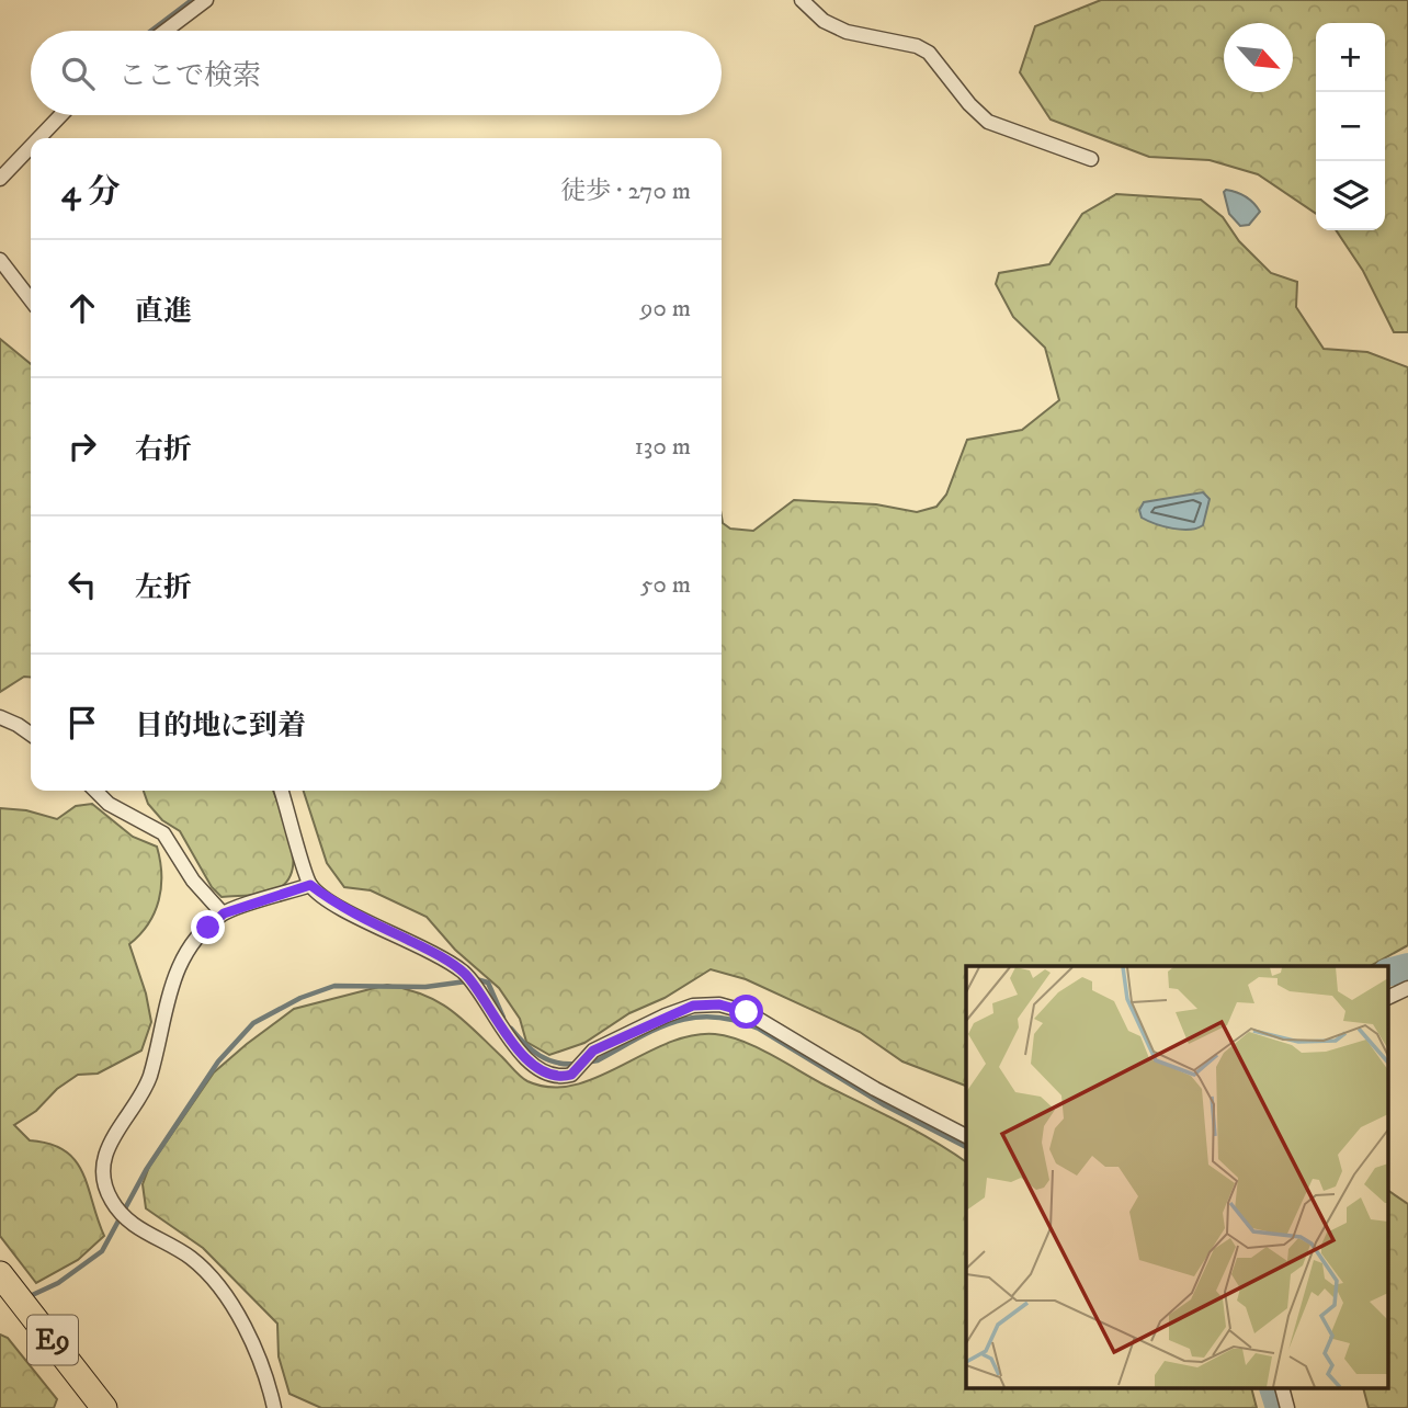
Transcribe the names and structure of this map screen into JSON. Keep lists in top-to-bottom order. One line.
{"streets":{"highway":["E9"]},"north":"bottom right","page":{"map_buttons":["+","−"],"search":"ここで検索","heading":["4 分","徒歩 · 270 m"],"list":[["直進","90 m"],["右折","130 m"],["左折","50 m"],"目的地に到着"]}}
